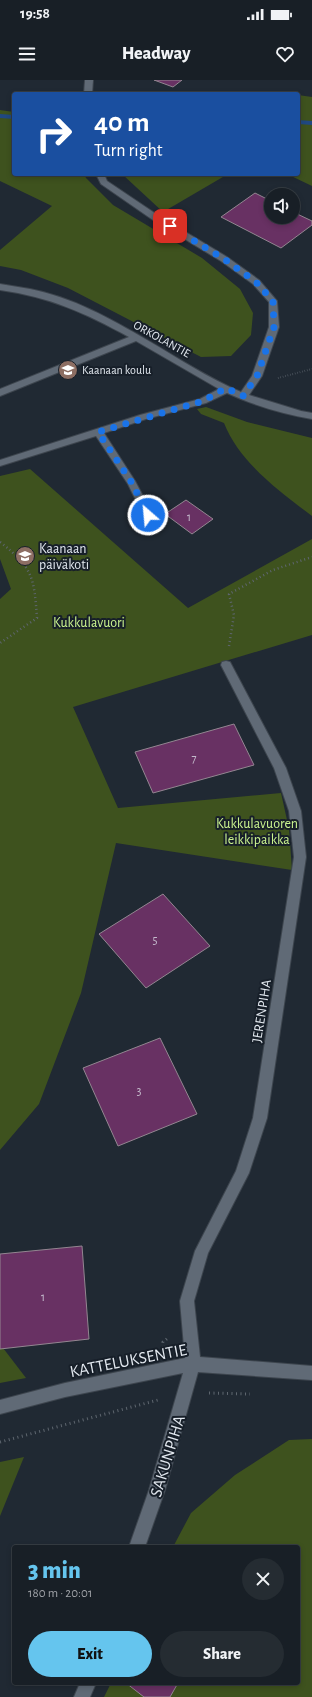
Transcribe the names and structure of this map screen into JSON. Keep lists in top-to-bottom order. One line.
{"streets":{"street":["ORKOLANTIE","JERENPIHA","KATTELUKSENTIE","SAKUNPIHA"]},"crossings":[["JERENPIHA","KATTELUKSENTIE"],["JERENPIHA","SAKUNPIHA"],["KATTELUKSENTIE","SAKUNPIHA"]],"parks":["Kukkulavuori","Kukkulavuoren leikkipaikka"],"places":{"school or university":["Kaanaan koulu","Kaanaan päiväkoti"]},"house_numbers":["1","7","5","3","1"],"page":{"status":"19:58","header":"Headway","turn":["40 m","Turn right"],"heading":["3 min","180 m · 20:01"],"buttons":["Exit","Share"]}}
